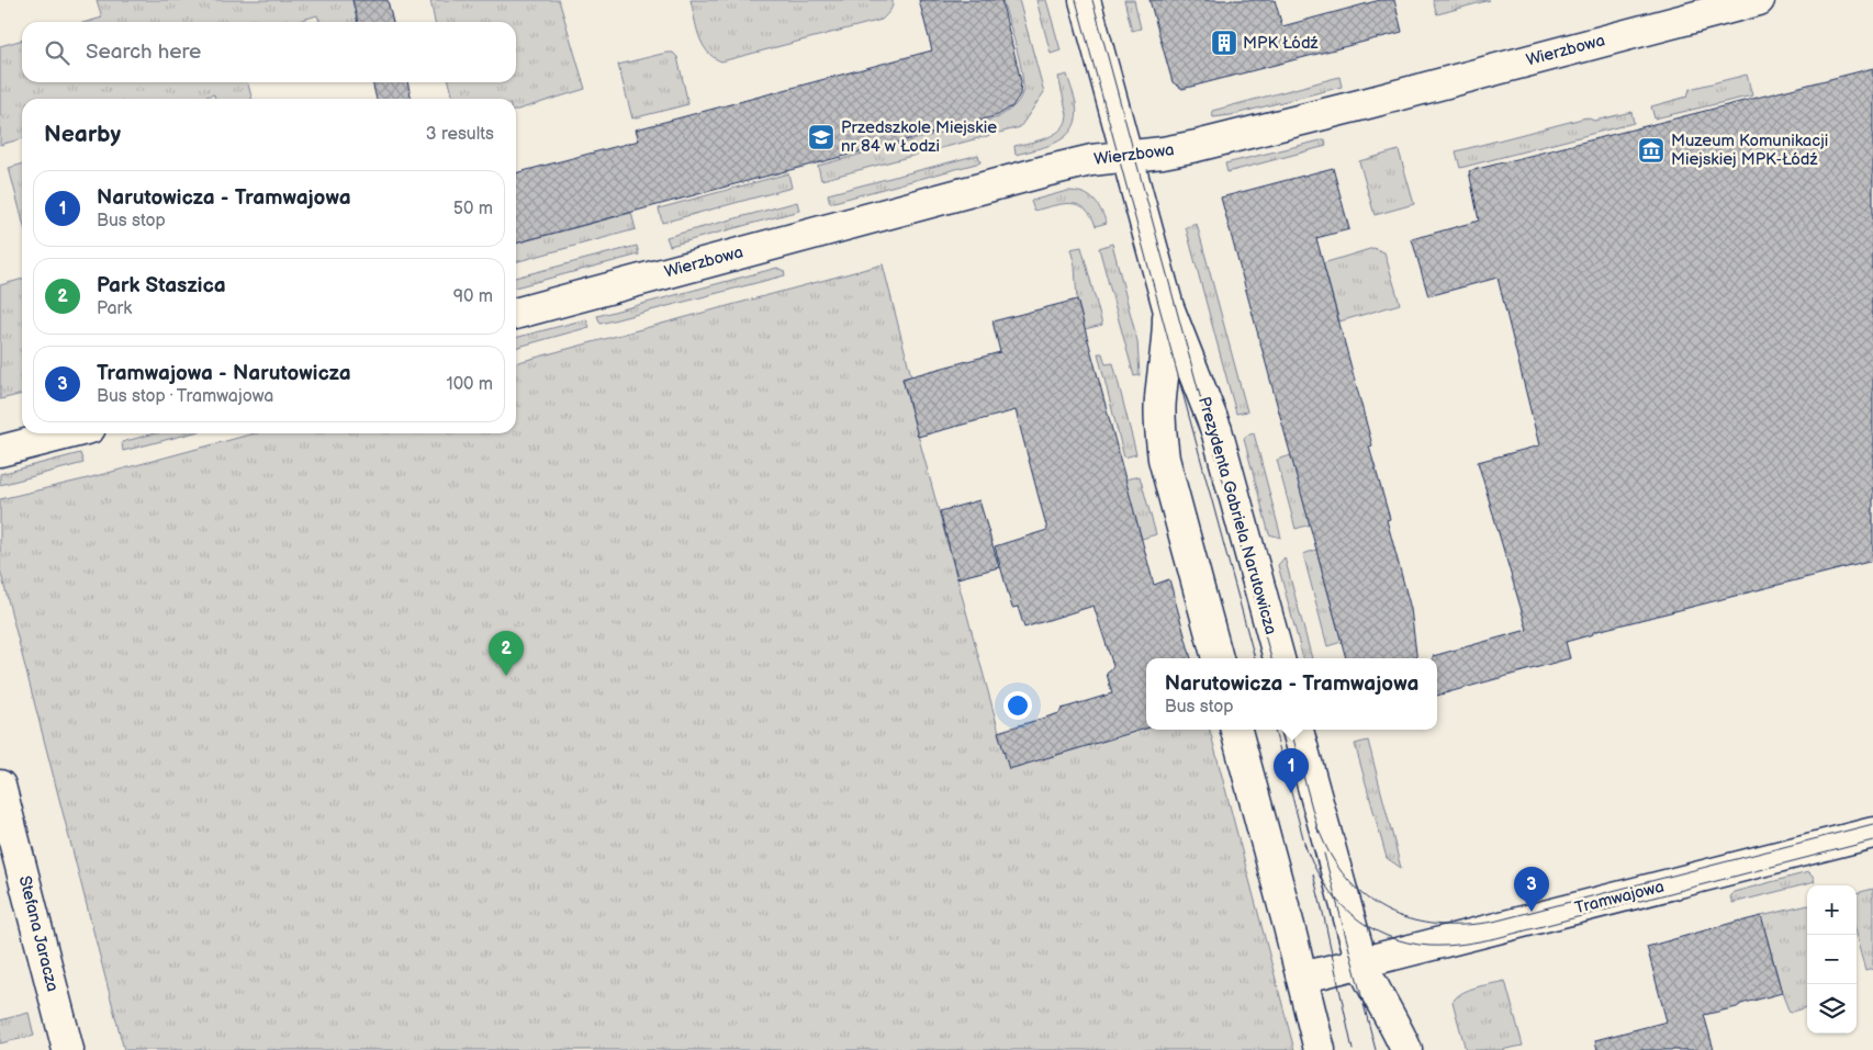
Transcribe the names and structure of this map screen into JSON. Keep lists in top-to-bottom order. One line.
{"streets":{"street":["Wierzbowa","Prezydenta Gabriela Narutowicza","Tramwajowa","Stefana Jaracza"]},"crossings":[["Wierzbowa","Prezydenta Gabriela Narutowicza"]],"places":{"building":["MPK Łódź"],"school or university":["Przedszkole Miejskie nr 84 w Łodzi"],"museum":["Muzeum Komunikacji Miejskiej MPK-Łódź"]},"page":{"search":"Search here","heading":["Nearby","3 results"],"list":[{"mark":"1","name":"Narutowicza - Tramwajowa","note":"Bus stop","value":"50 m"},{"mark":"2","name":"Park Staszica","note":"Park","value":"90 m"},{"mark":"3","name":"Tramwajowa - Narutowicza","note":"Bus stop · Tramwajowa","value":"100 m"}],"pins":["2","1","3"],"popup":["Narutowicza - Tramwajowa","Bus stop"],"map_buttons":["+","−"]}}
